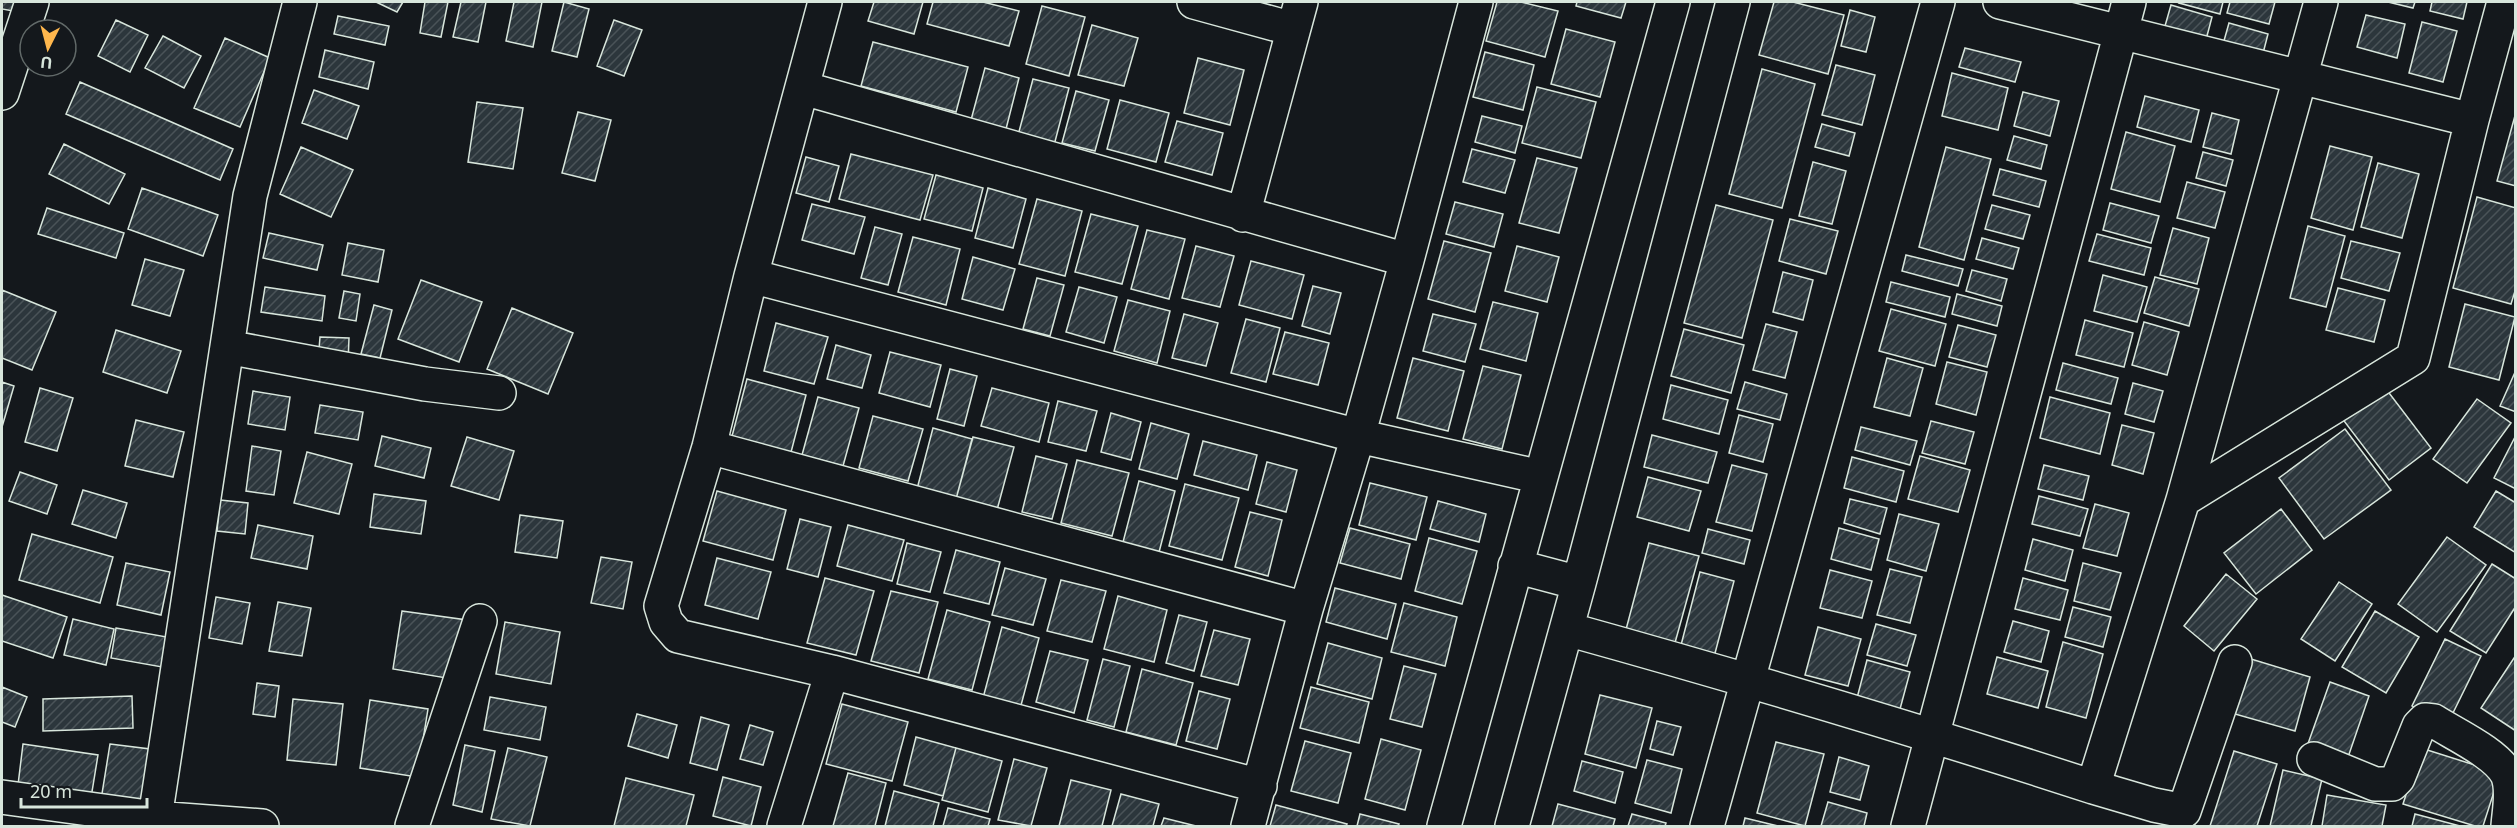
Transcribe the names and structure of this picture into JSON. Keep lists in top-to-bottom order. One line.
{"scale_bar":"20 m","north":"bottom"}
